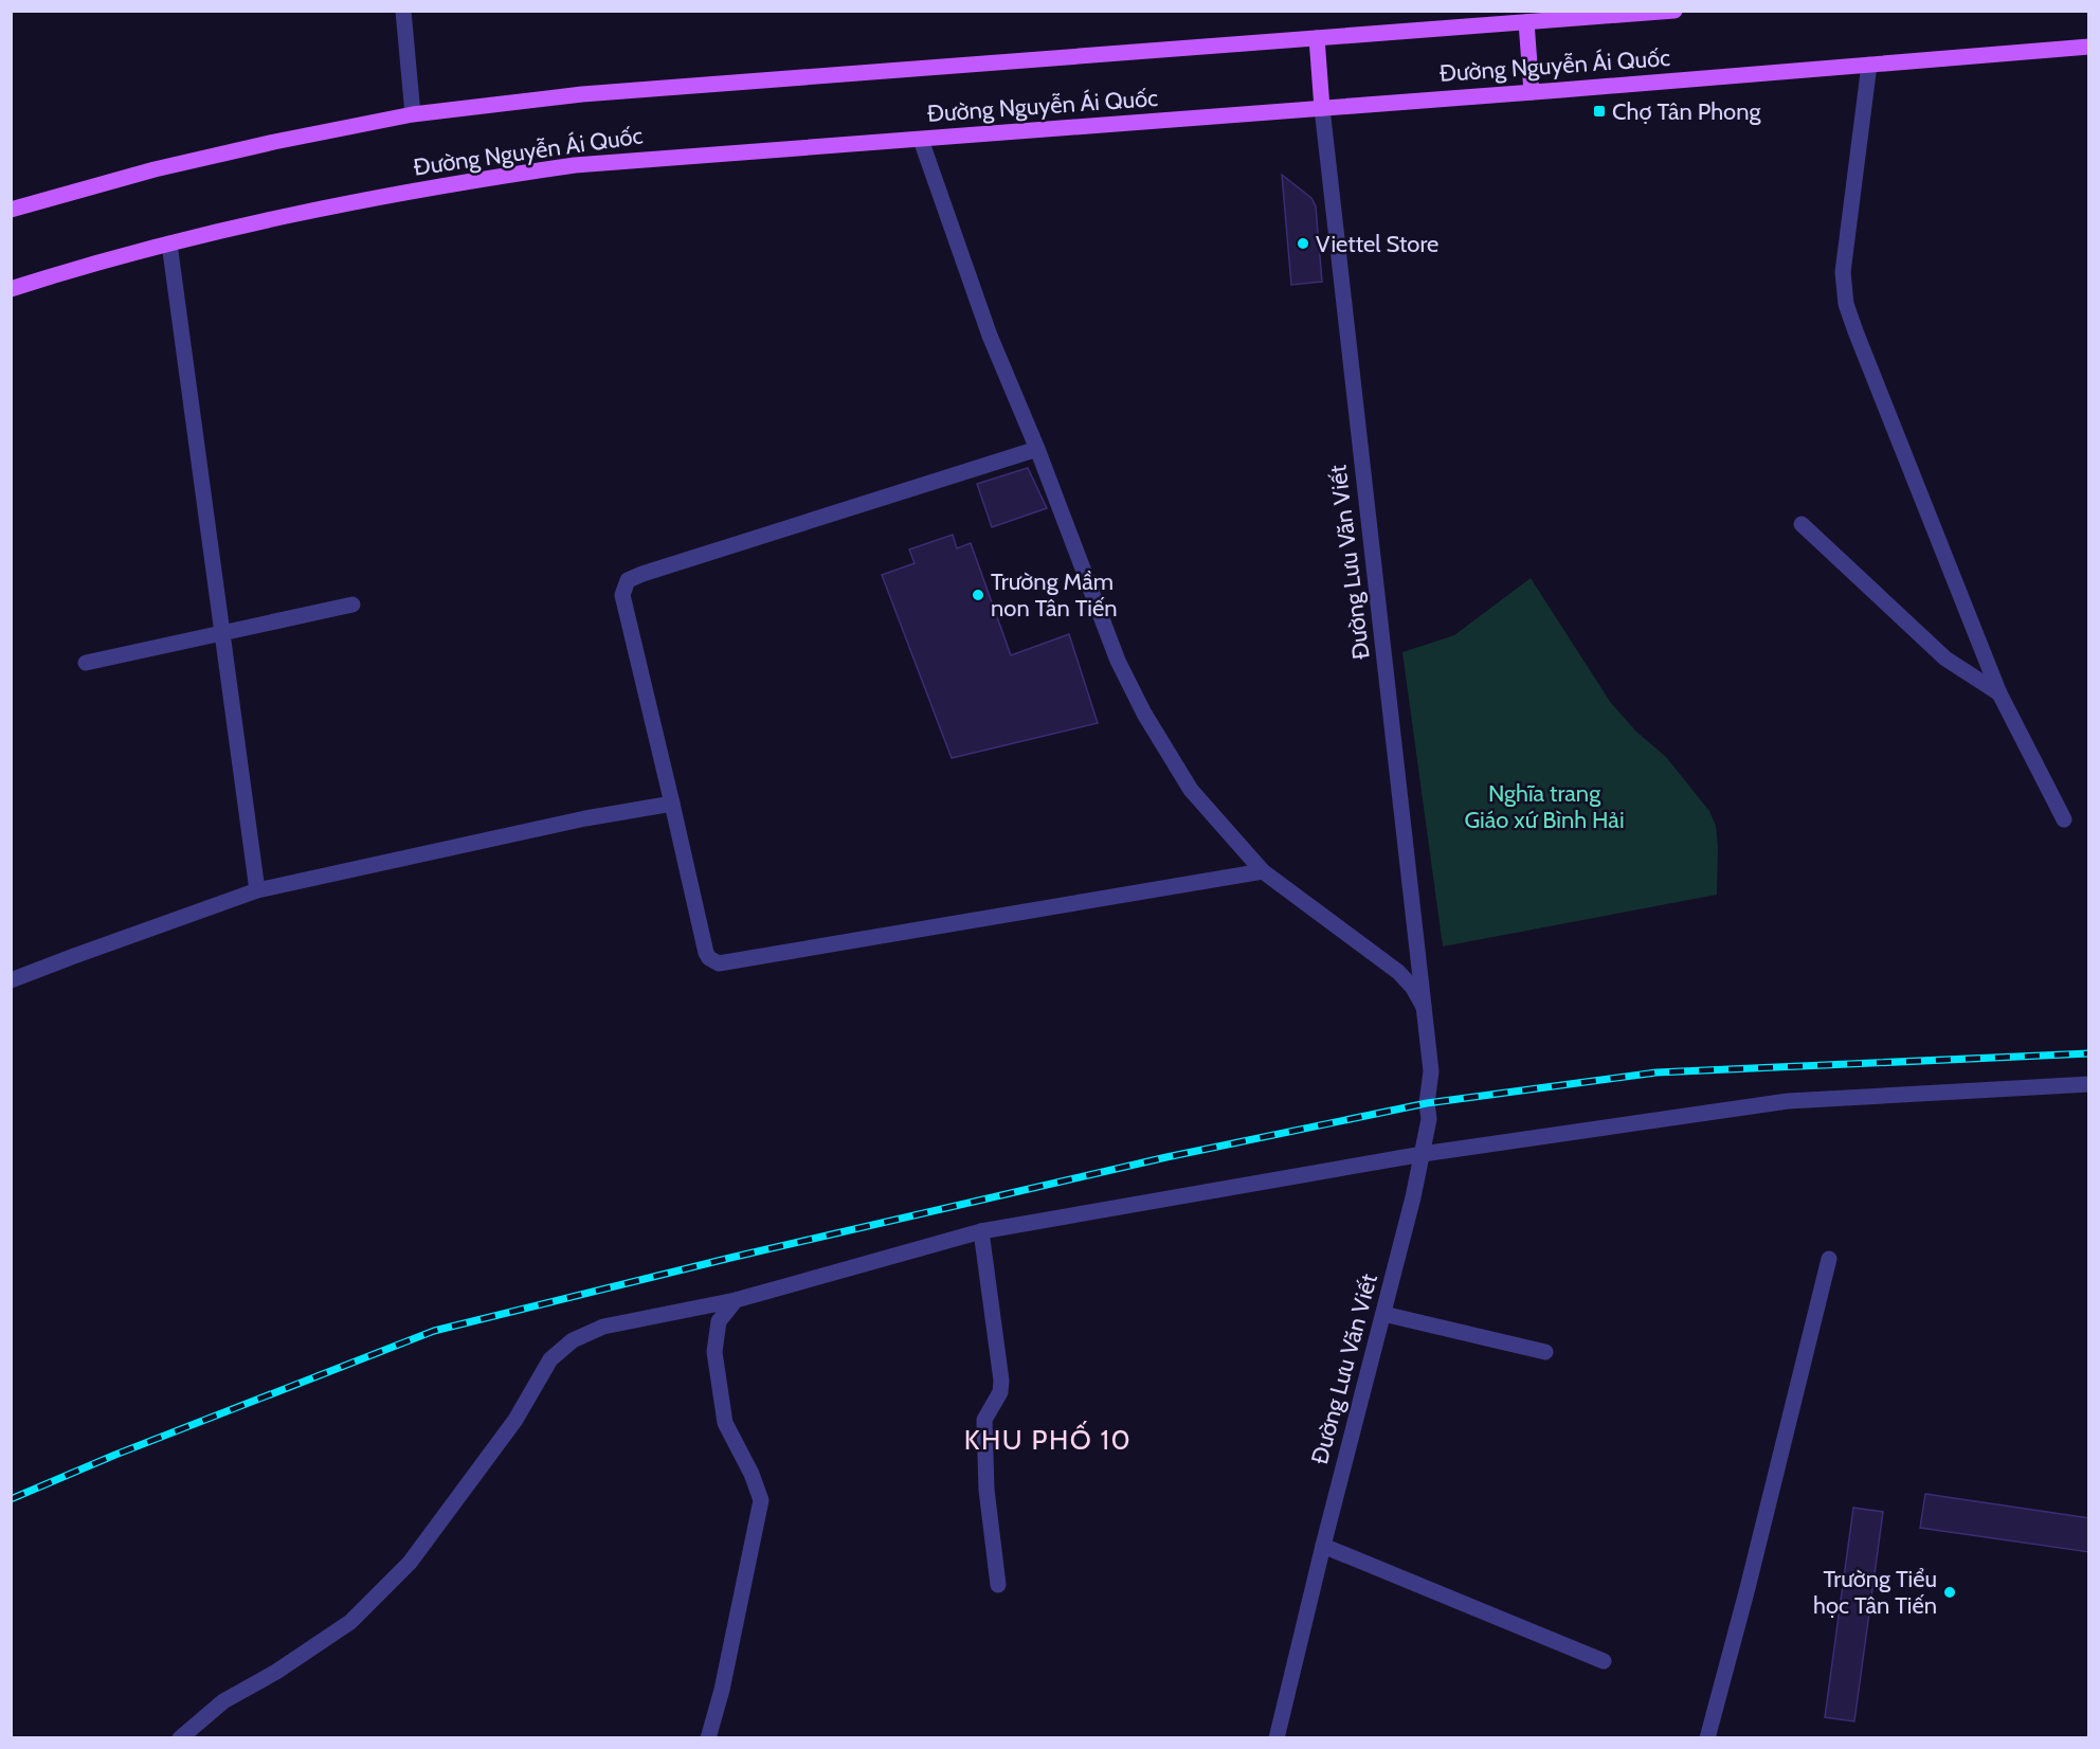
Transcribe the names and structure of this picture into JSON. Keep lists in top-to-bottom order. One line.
{"streets":{"main road":["Đường Nguyễn Ái Quốc"],"street":["Đường Lưu Văn Viết"]},"crossings":[["Đường Nguyễn Ái Quốc","Đường Lưu Văn Viết"]],"districts":["KHU PHỐ 10"],"parks":["Nghĩa trang Giáo xứ Bình Hải"],"places":{"transit":["Chợ Tân Phong"],"other":["Viettel Store","Trường Mầm non Tân Tiến","Trường Tiểu học Tân Tiến"]}}
